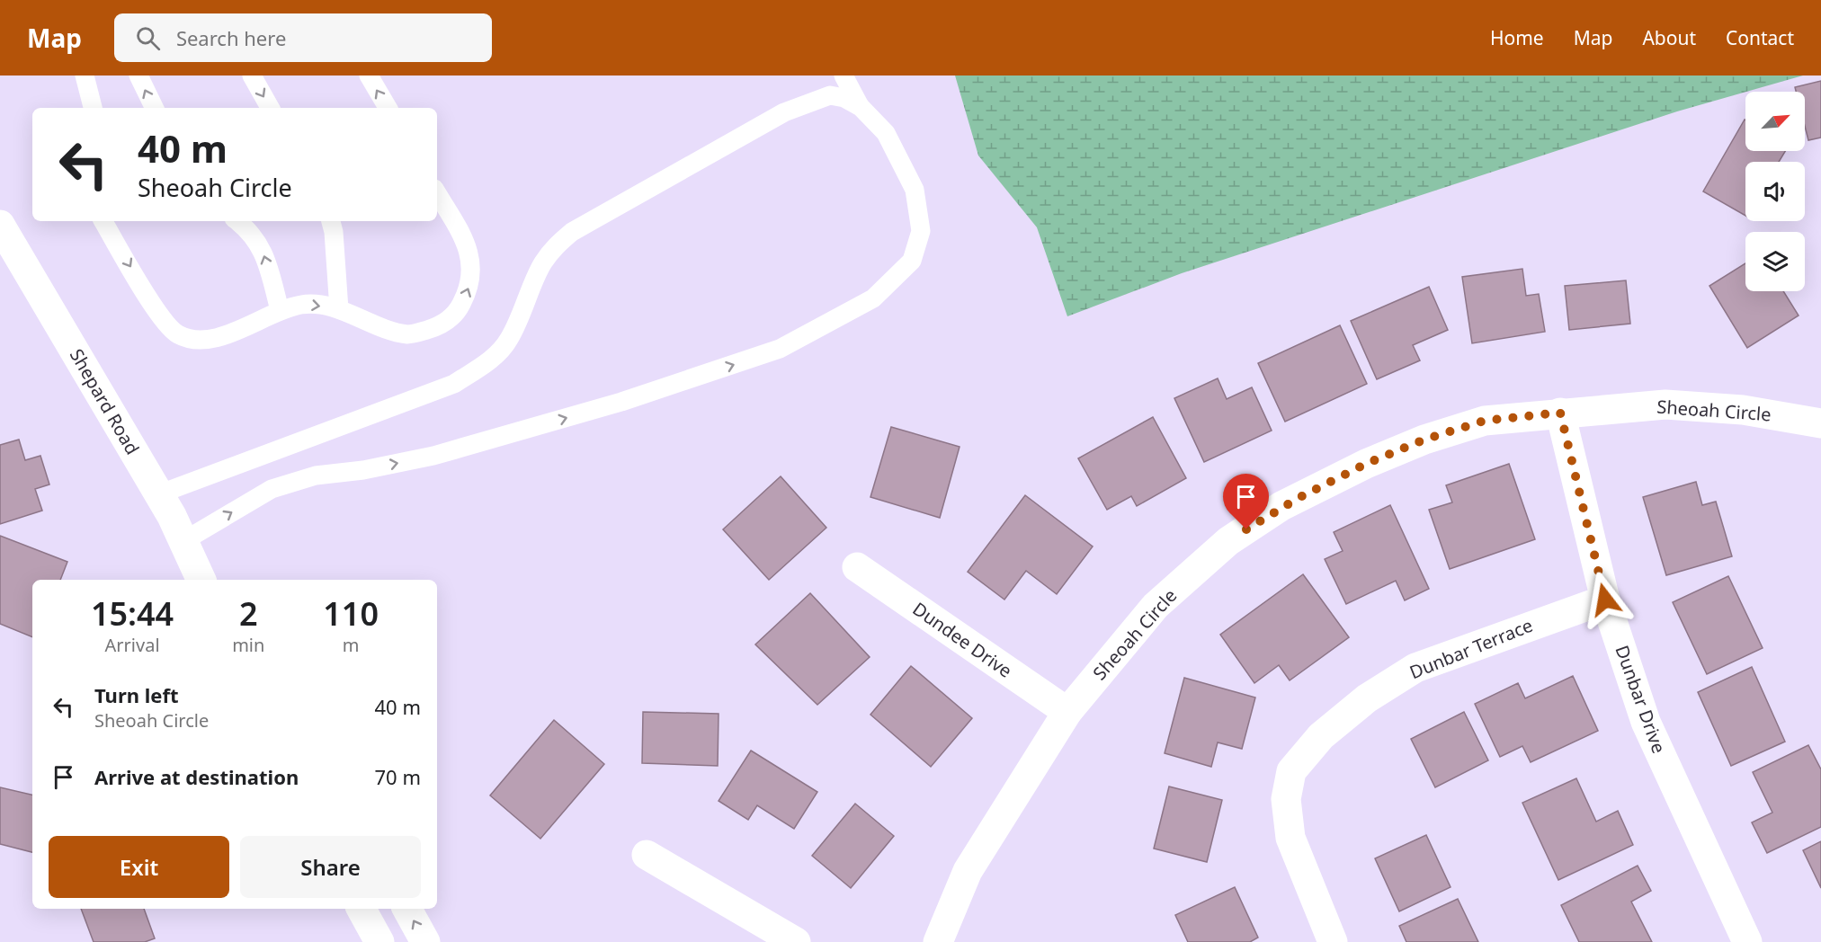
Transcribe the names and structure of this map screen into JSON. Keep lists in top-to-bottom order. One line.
{"streets":{"street":["Shepard Road","Sheoah Circle","Dundee Drive","Dunbar Terrace","Dunbar Drive"]},"crossings":[["Sheoah Circle","Dundee Drive"],["Sheoah Circle","Dunbar Drive"],["Dunbar Terrace","Dunbar Drive"]],"north":"top right","page":{"header":"Map","search":"Search here","nav":["Home","Map","About","Contact"],"turn":["40 m","Sheoah Circle"],"eta":["15:44","Arrival","2","min","110","m"],"list":[{"name":"Turn left","note":"Sheoah Circle","value":"40 m"},{"name":"Arrive at destination","value":"70 m"}],"buttons":["Exit","Share"]}}
